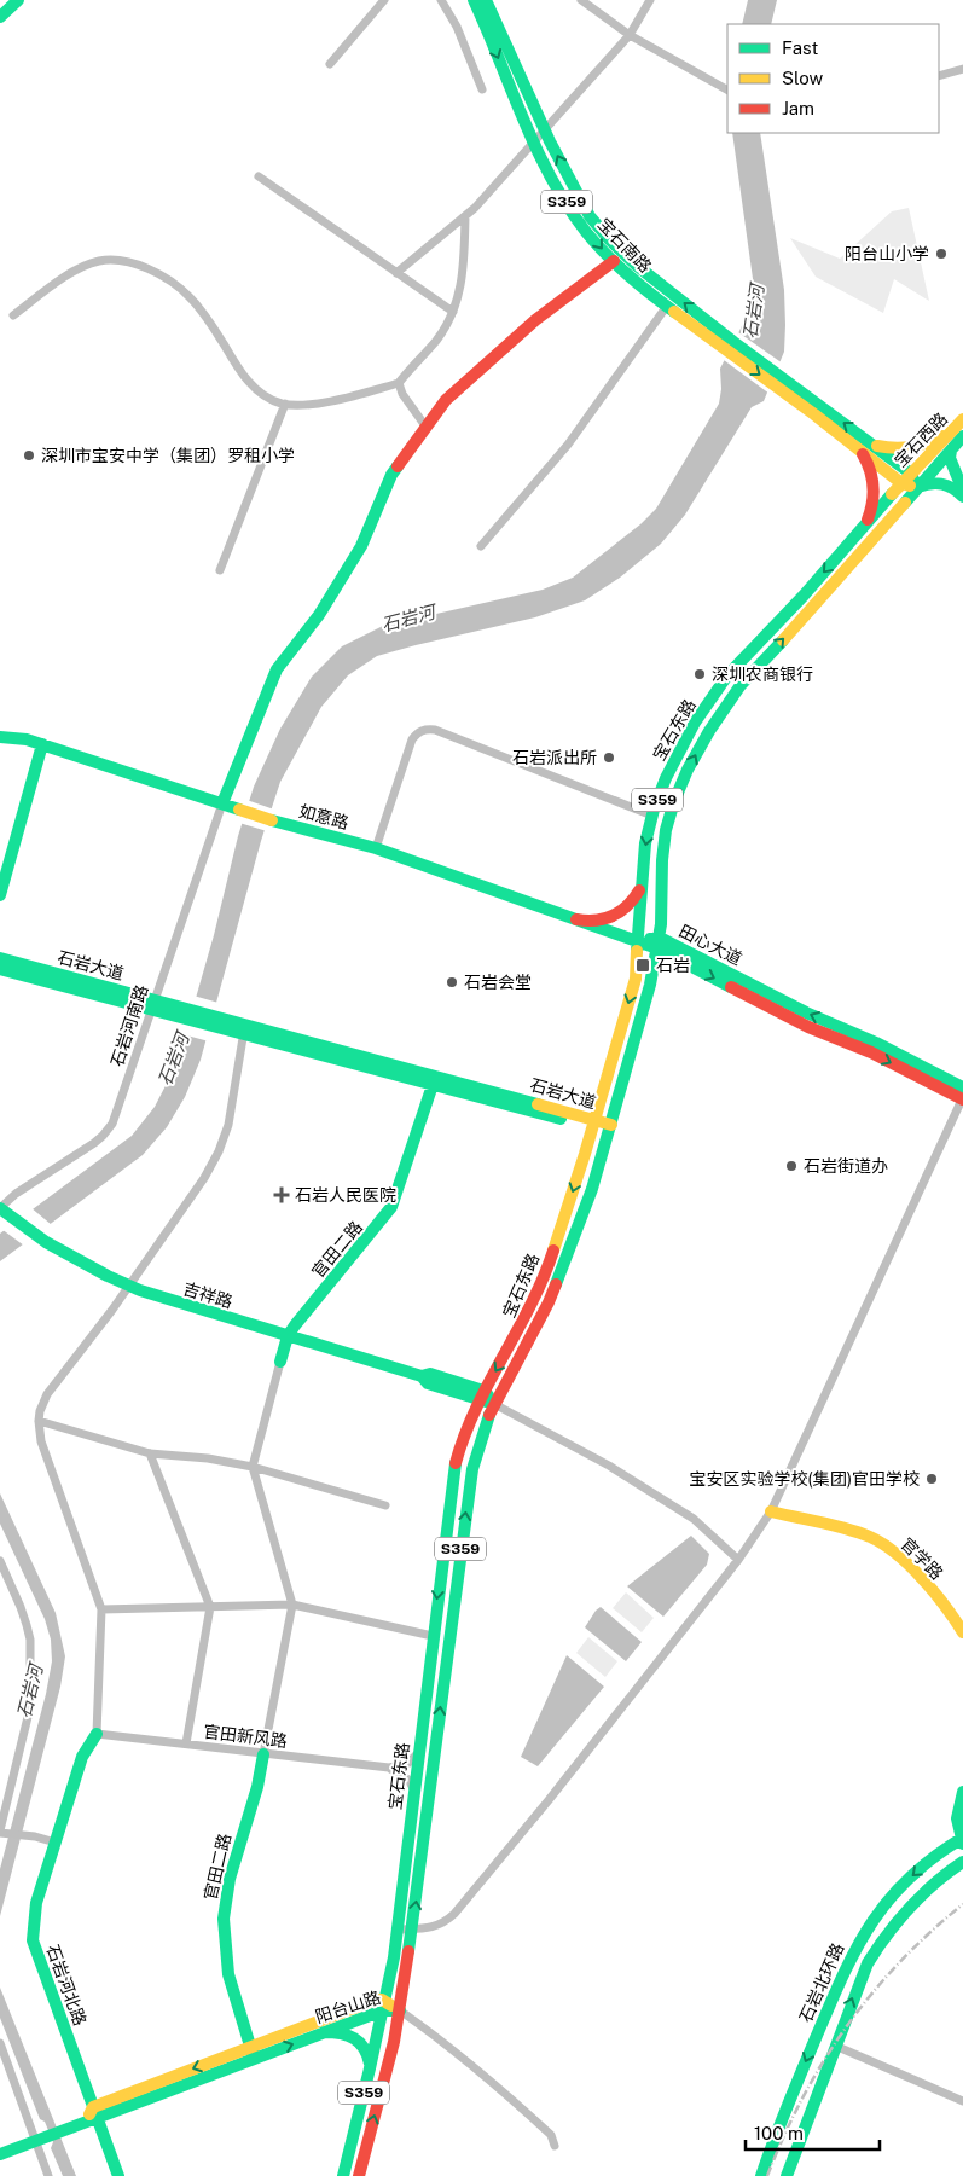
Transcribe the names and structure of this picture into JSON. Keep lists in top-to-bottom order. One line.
{"streets":{"main road":["S359","宝石南路","宝石西路","宝石东路","如意路","田心大道","石岩大道","官田二路","吉祥路","官学路","石岩北环路","石岩河北路","阳台山路"],"street":["石岩河南路","官田新风路"]},"crossings":[["S359","宝石南路"],["S359","宝石西路"],["S359","宝石东路"],["宝石西路","宝石东路"],["宝石东路","如意路"],["宝石东路","田心大道"],["宝石东路","石岩大道"],["宝石东路","吉祥路"],["宝石东路","阳台山路"],["如意路","田心大道"],["如意路","石岩河南路"],["石岩大道","石岩河南路"],["石岩大道","官田二路"],["石岩河南路","吉祥路"],["官田二路","吉祥路"],["官田二路","官田新风路"],["官田二路","阳台山路"],["官田新风路","石岩河北路"],["石岩河北路","阳台山路"]],"water":["石岩河"],"places":{"other":["阳台山小学","深圳市宝安中学（集团）罗租小学","深圳农商银行","石岩派出所","石岩会堂","石岩街道办","宝安区实验学校(集团)官田学校"],"transit":["石岩"],"health":["石岩人民医院"]},"legend":["Fast","Slow","Jam"],"scale_bar":"100 m"}
